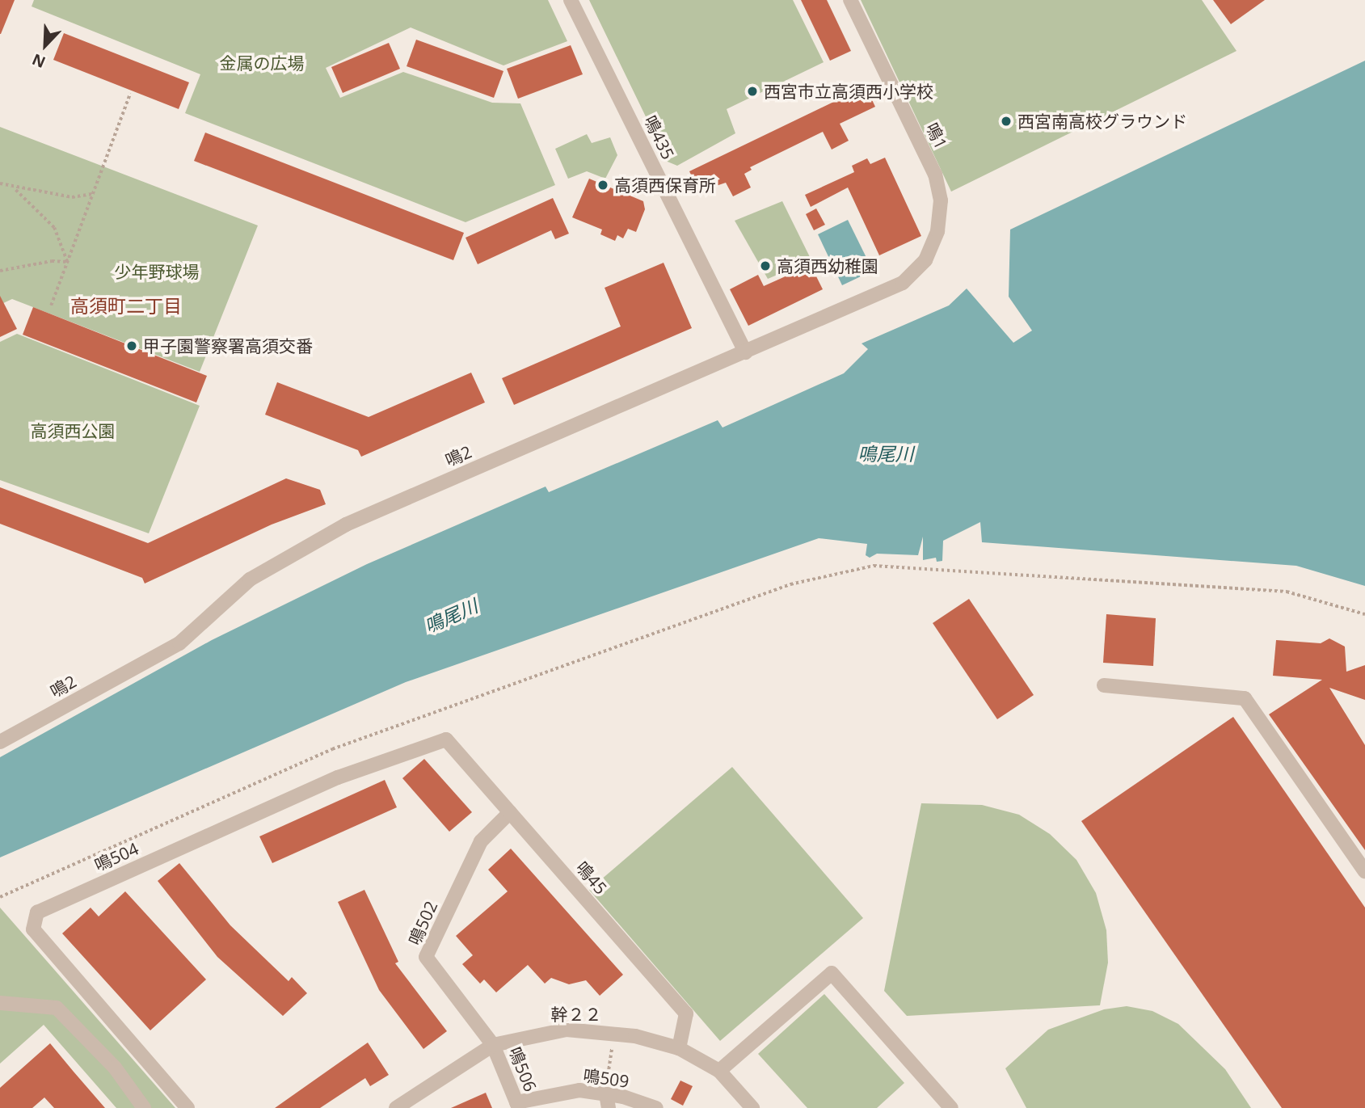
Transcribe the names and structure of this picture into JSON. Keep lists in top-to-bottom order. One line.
{"streets":{"street":["鳴1","鳴435","鳴2","鳴504","鳴45","鳴502","幹２２","鳴506","鳴509"]},"crossings":[["鳴1","鳴2"],["鳴435","鳴2"],["鳴504","鳴45"],["鳴45","鳴502"],["鳴45","幹２２"],["鳴502","幹２２"],["鳴502","鳴506"],["幹２２","鳴506"],["鳴506","鳴509"]],"districts":["高須町二丁目"],"water":["鳴尾川"],"parks":["金属の広場","少年野球場","高須西公園"],"places":["西宮市立高須西小学校","西宮南高校グラウンド","高須西保育所","高須西幼稚園","甲子園警察署高須交番"],"north":"bottom left"}
